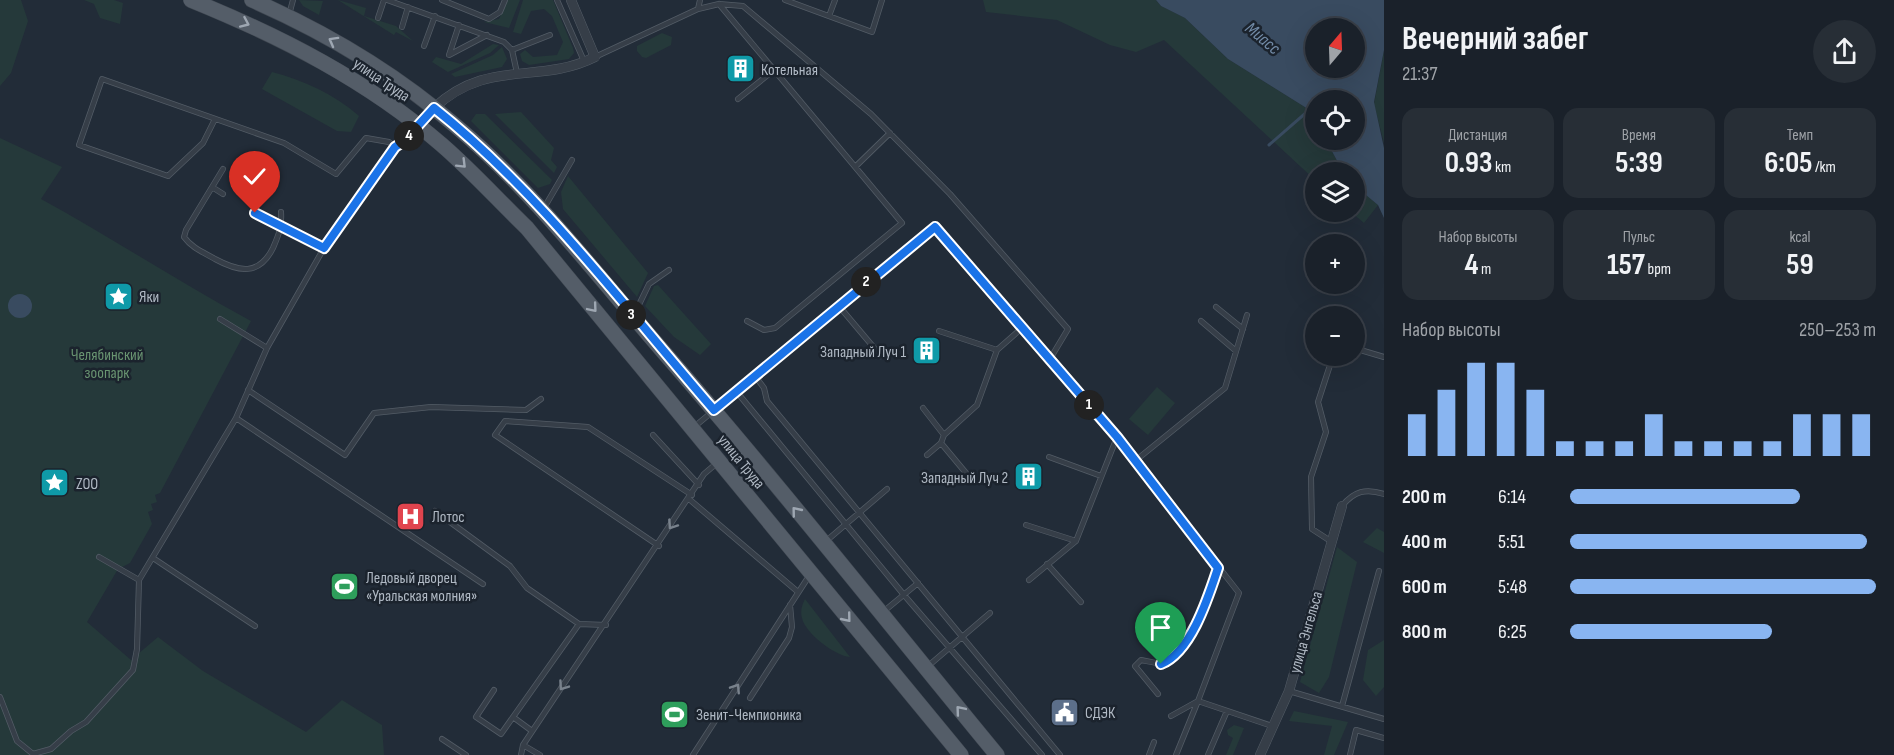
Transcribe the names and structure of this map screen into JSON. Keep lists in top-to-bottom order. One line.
{"streets":{"main road":["улица Труда"],"street":["улица Энгельса"]},"water":["Миасс"],"parks":["Челябинский зоопарк"],"places":{"building":["Котельная","Западный Луч 1","Западный Луч 2"],"place":["Яки","ZOO"],"hospital":["Лотос"],"sports":["Ледовый дворец «Уральская молния»","Зенит-Чемпионика"],"public building":["СДЭК"]},"north":"top","page":{"heading":["Вечерний забег","21:37"],"map_buttons":["+","−"],"stats":[["Дистанция","0.93 km"],["Время","5:39"],["Темп","6:05 /km"],["Набор высоты","4 m"],["Пульс","157 bpm"],["kcal","59"]],"pins":["4","2","3","1"],"chart":["Набор высоты","250–253 m"],"list":[{"name":"200 m","note":"6:14"},{"name":"400 m","note":"5:51"},{"name":"600 m","note":"5:48"},{"name":"800 m","note":"6:25"}]}}
